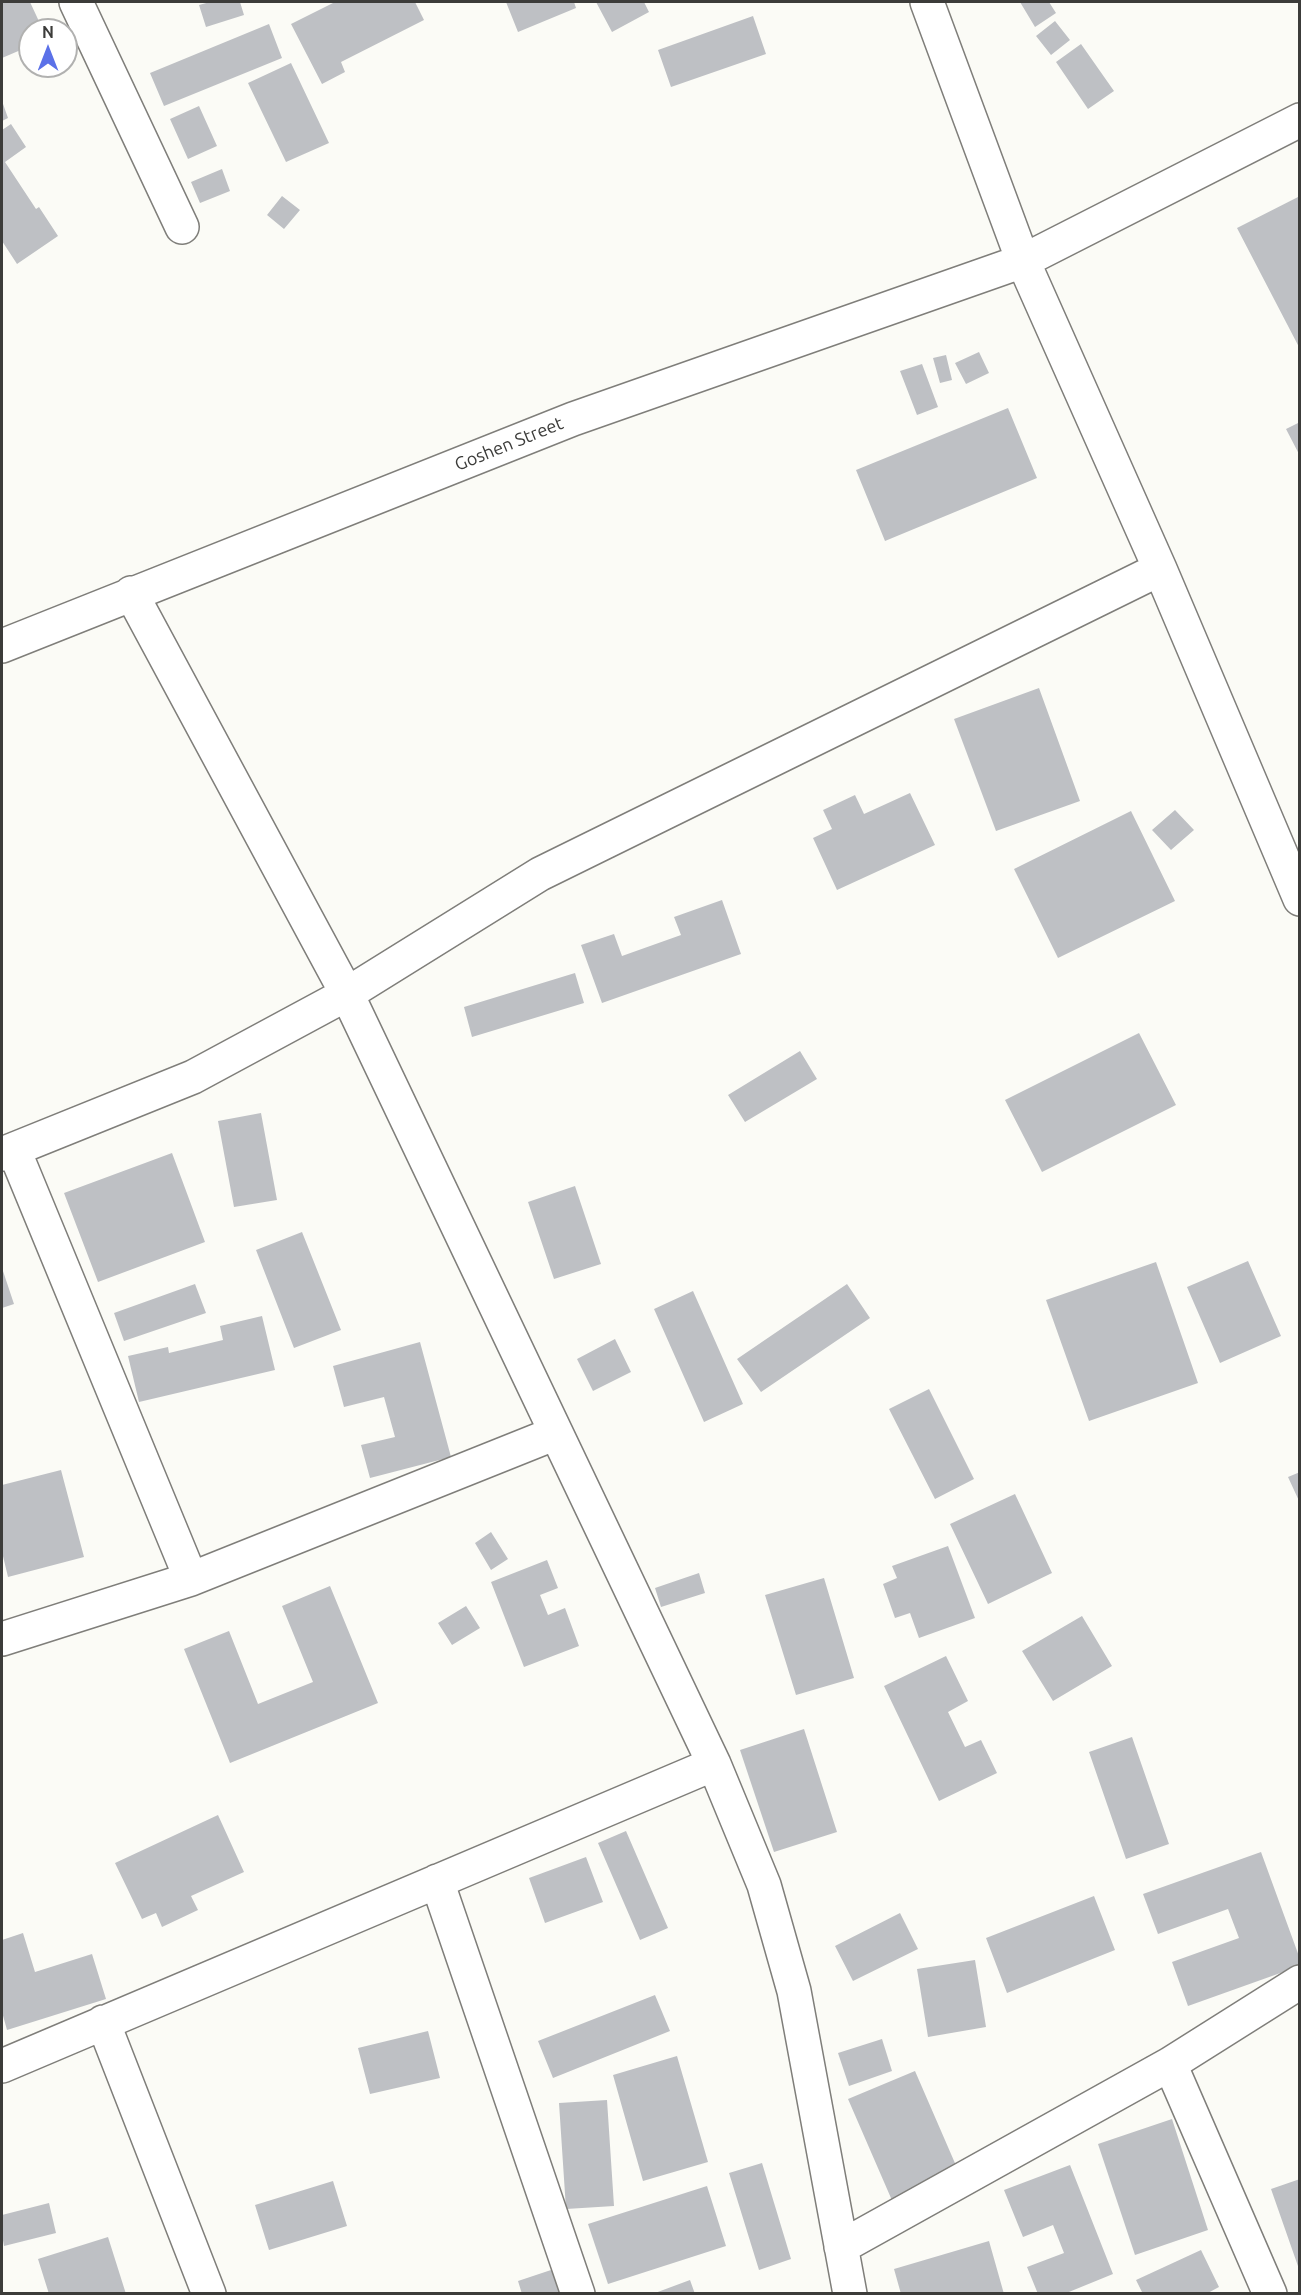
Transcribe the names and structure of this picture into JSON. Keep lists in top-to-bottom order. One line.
{"streets":{"street":["Goshen Street"]},"north":"top"}
